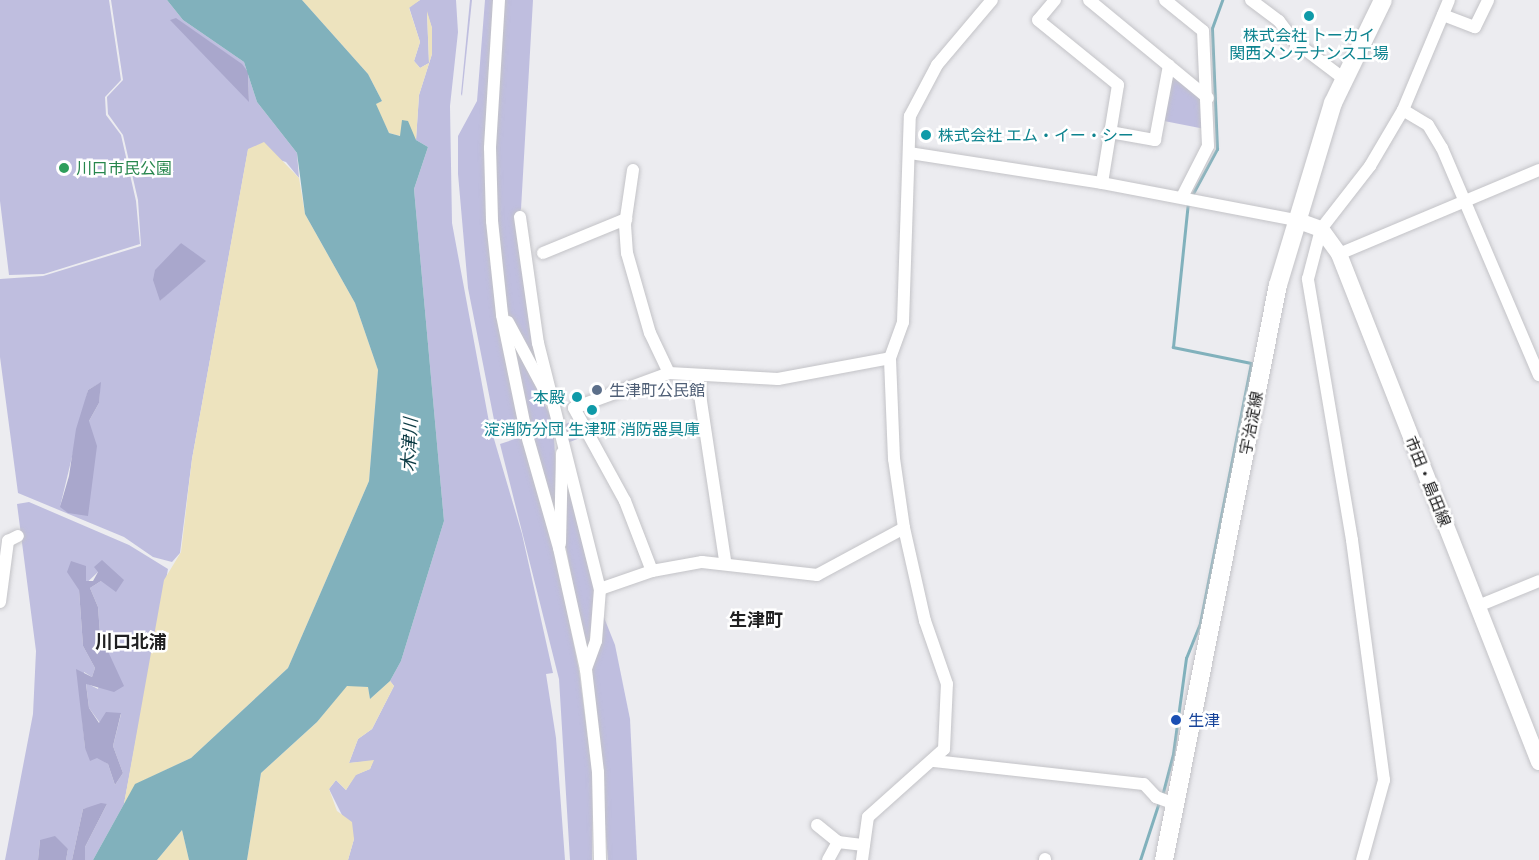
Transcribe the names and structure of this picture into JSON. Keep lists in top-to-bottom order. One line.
{"streets":{"main road":["宇治淀線"],"street":["市田・島田線"]},"districts":["生津町","川口北浦"],"water":["木津川"],"places":["株式会社 トーカイ 関西メンテナンス工場","株式会社 エム・イー・シー","川口市民公園","生津町公民館","本殿","淀消防分団 生津班 消防器具庫","生津"]}
